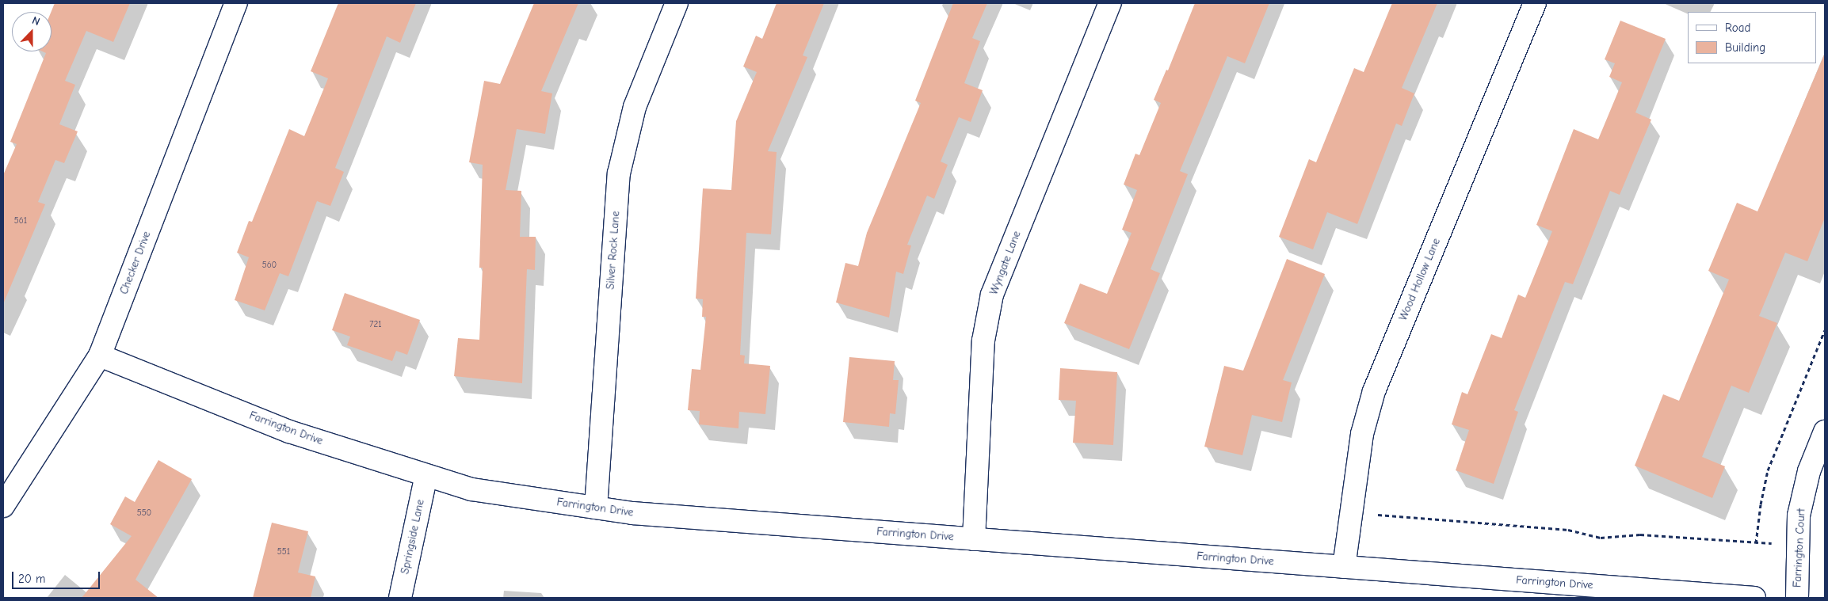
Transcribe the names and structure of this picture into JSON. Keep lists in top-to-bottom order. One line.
{"streets":{"street":["Silver Rock Lane","Checker Drive","Wyngate Lane","Wood Hollow Lane","Farrington Drive","Springside Lane","Farrington Court"]},"crossings":[["Silver Rock Lane","Farrington Drive"],["Checker Drive","Farrington Drive"],["Wyngate Lane","Farrington Drive"],["Wood Hollow Lane","Farrington Drive"],["Farrington Drive","Springside Lane"]],"house_numbers":["561","560","721","550","551"],"legend":["Road","Building"],"scale_bar":"20 m","north":"top"}
